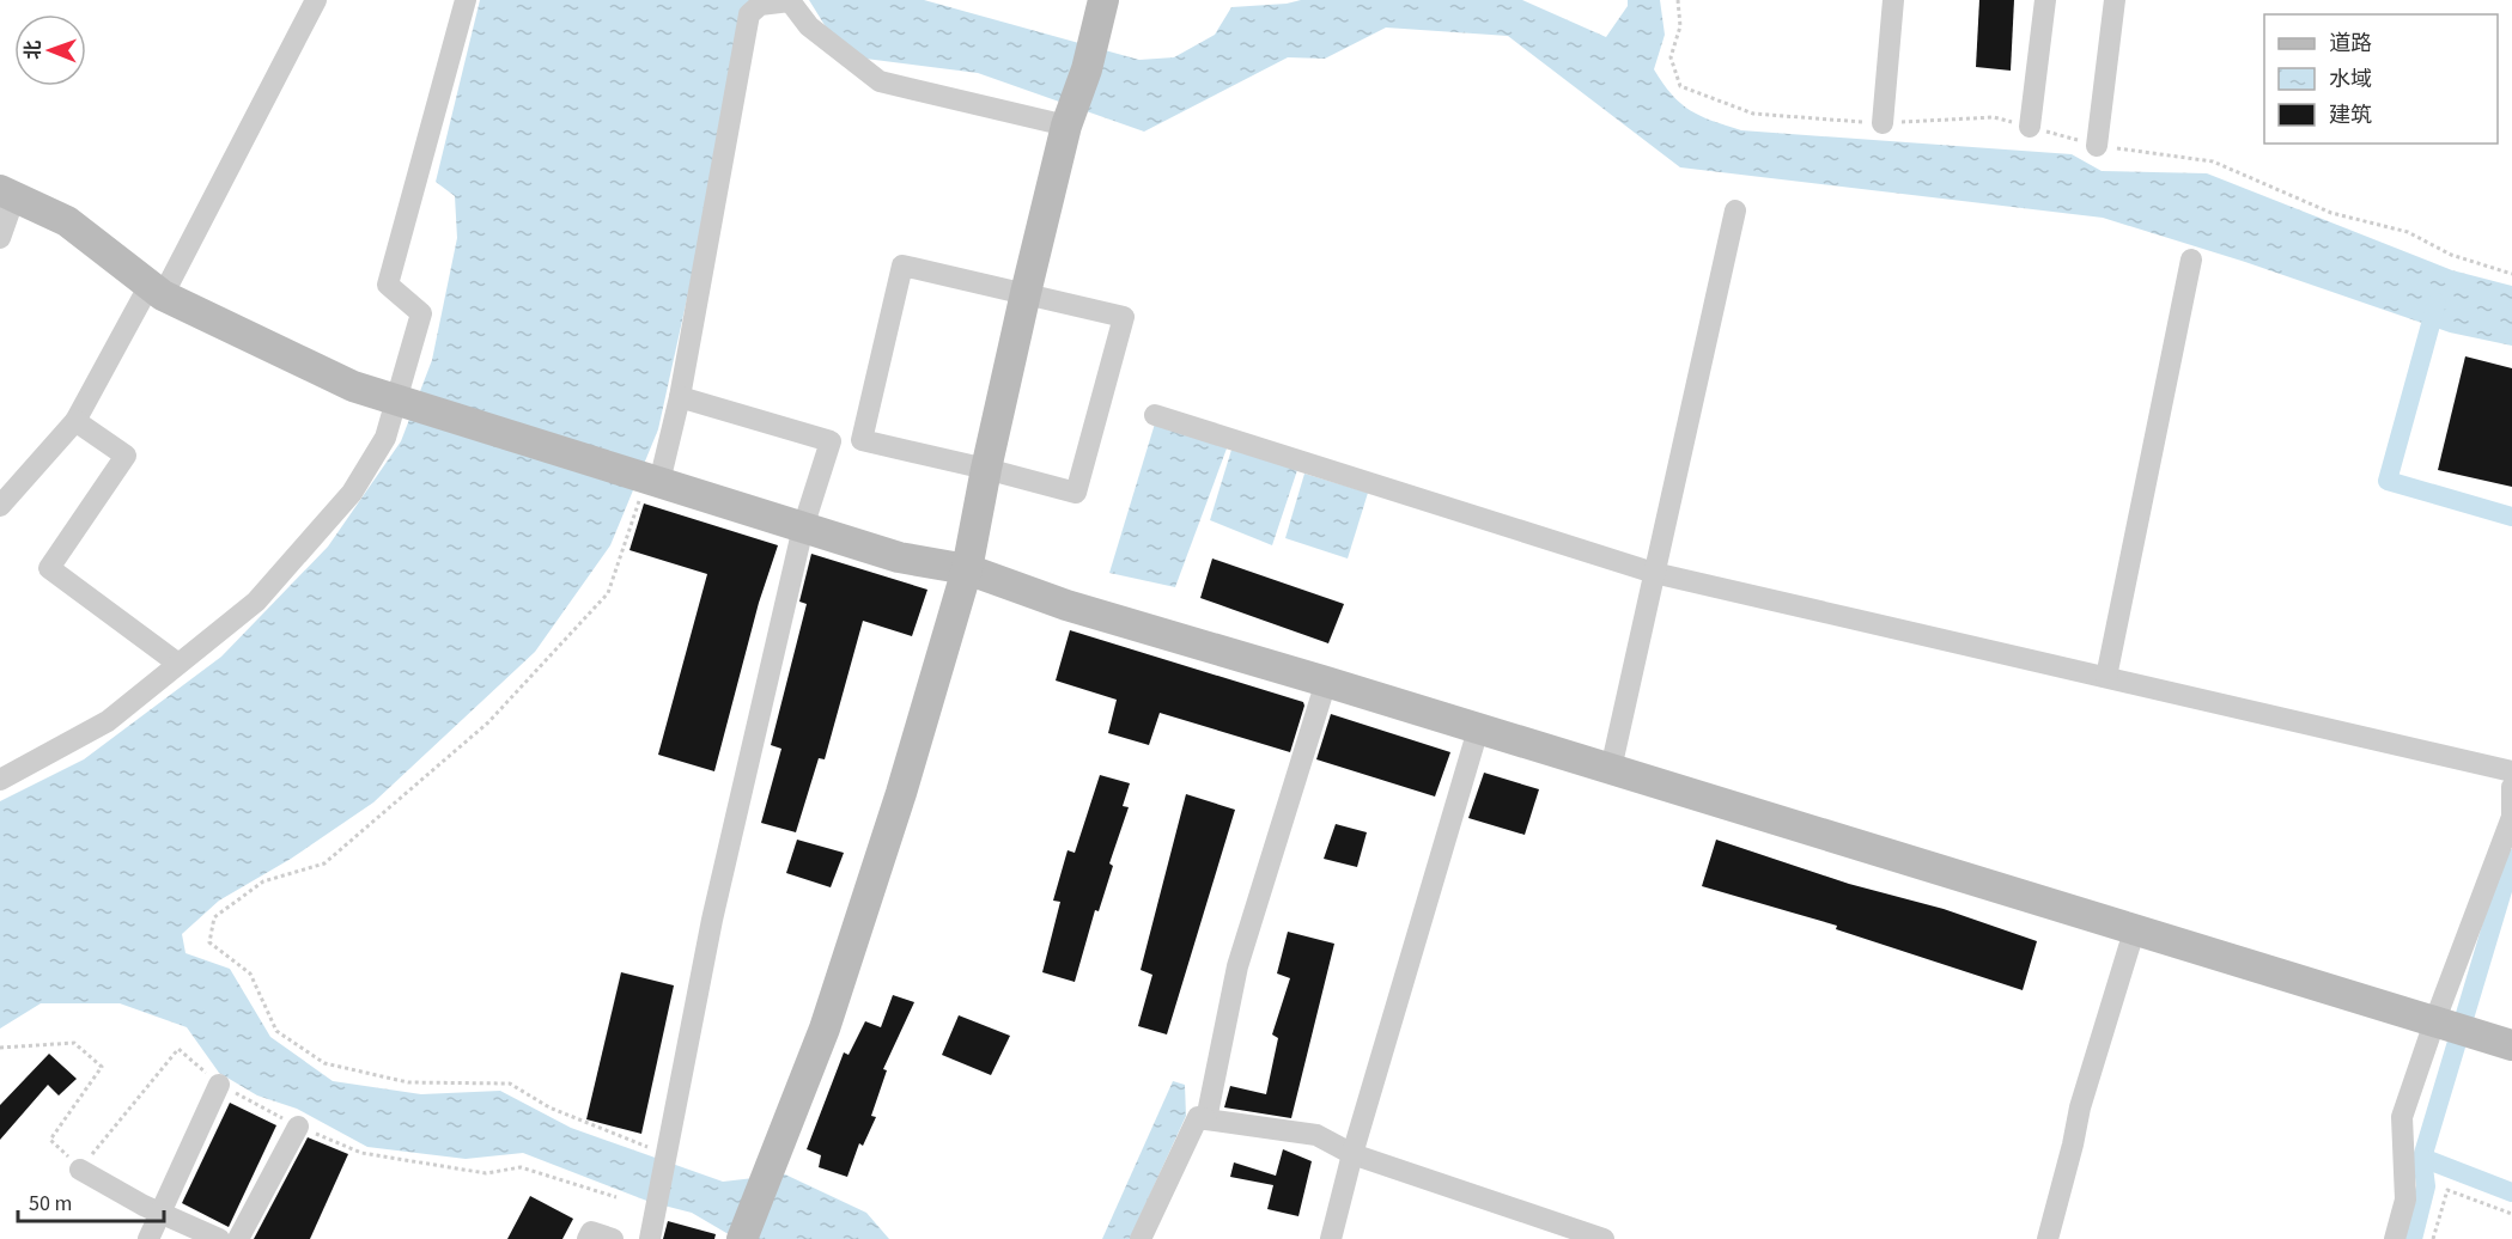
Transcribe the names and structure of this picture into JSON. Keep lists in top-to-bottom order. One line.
{"legend":["道路","水域","建筑"],"scale_bar":"50 m","north":"left"}
